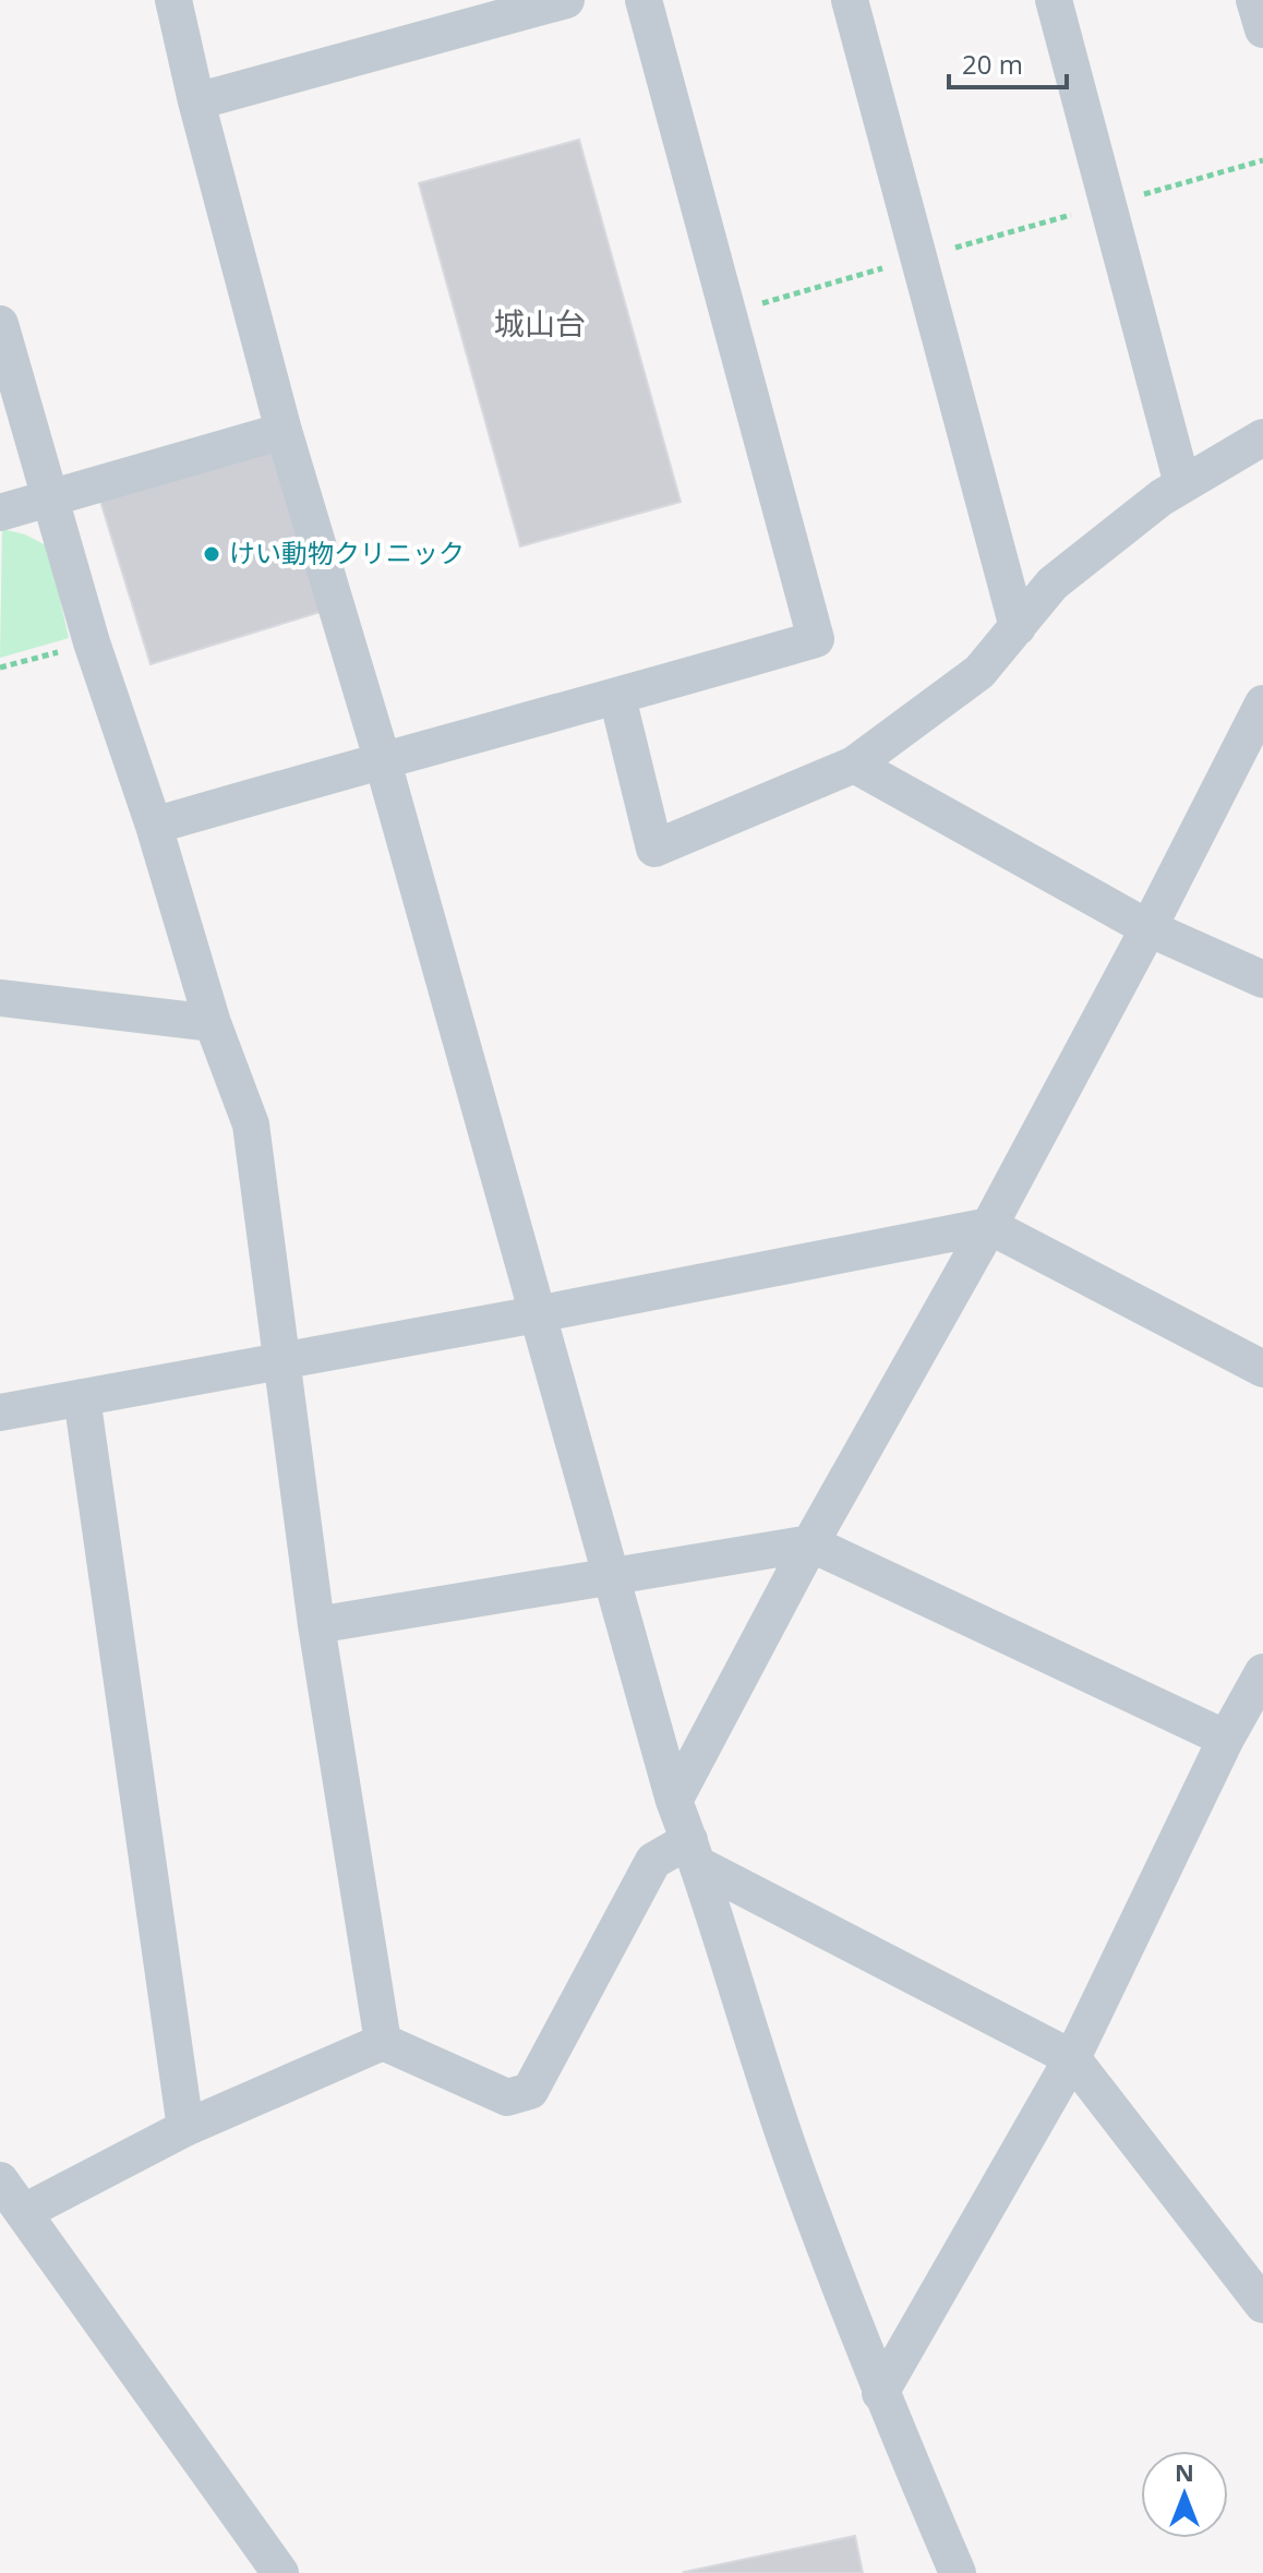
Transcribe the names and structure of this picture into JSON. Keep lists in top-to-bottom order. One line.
{"districts":["城山台"],"places":["けい動物クリニック"],"scale_bar":"20 m","north":"top"}
